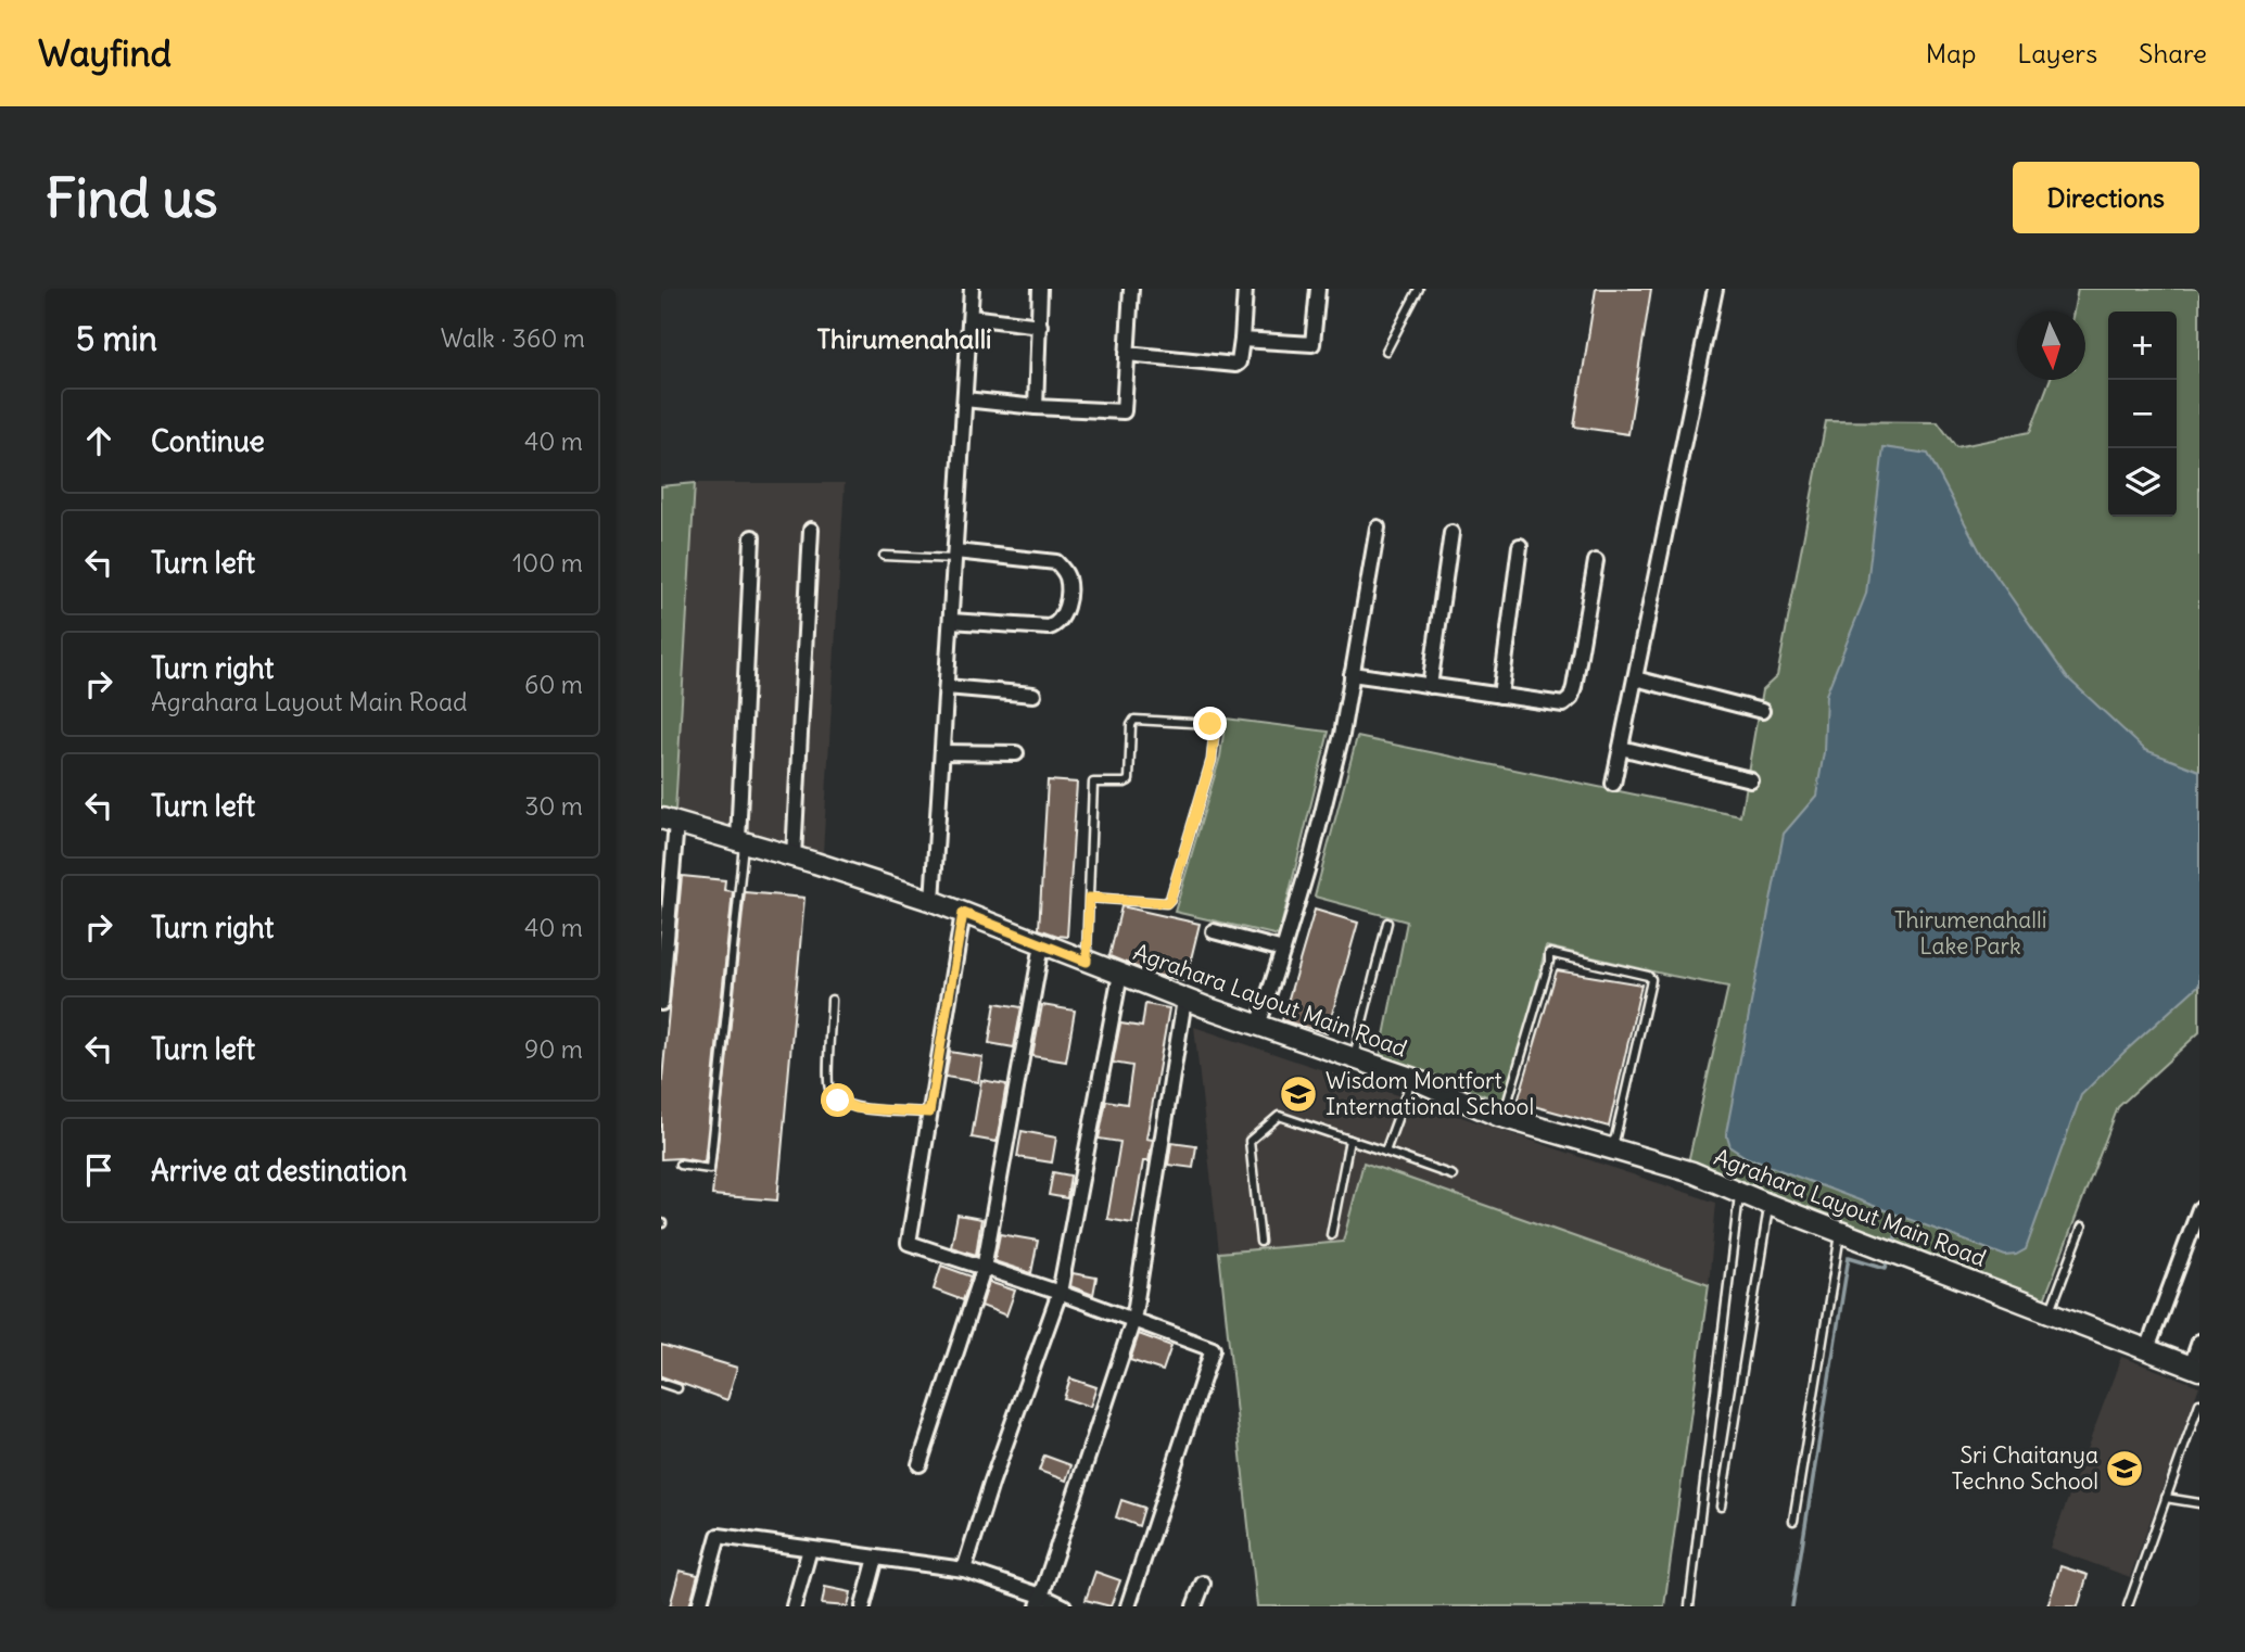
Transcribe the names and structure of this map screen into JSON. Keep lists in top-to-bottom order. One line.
{"streets":{"street":["Agrahara Layout Main Road"]},"districts":["Thirumenahalli"],"parks":["Thirumenahalli Lake Park"],"places":{"school or university":["Wisdom Montfort International School","Sri Chaitanya Techno School"]},"north":"bottom","page":{"header":"Wayfind","nav":["Map","Layers","Share"],"buttons":"Directions","title":"Find us","heading":["5 min","Walk · 360 m"],"map_buttons":["+","−"],"list":[["Continue","40 m"],["Turn left","100 m"],["Turn right","Agrahara Layout Main Road","60 m"],["Turn left","30 m"],["Turn right","40 m"],["Turn left","90 m"],"Arrive at destination"]}}
